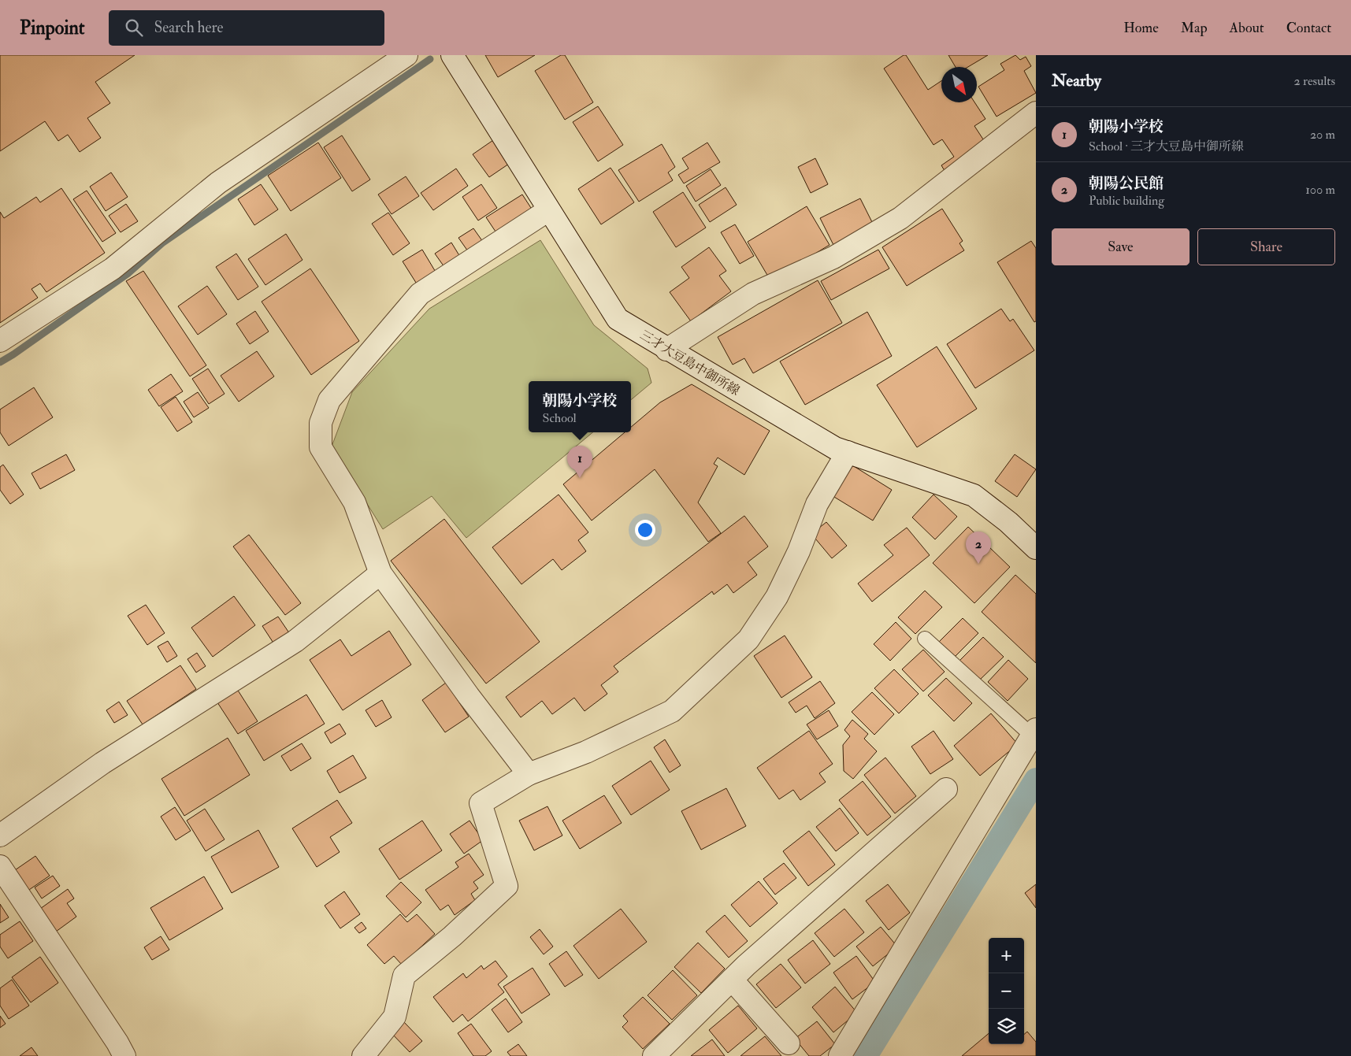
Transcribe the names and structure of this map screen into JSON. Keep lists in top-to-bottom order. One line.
{"streets":{"street":["三才大豆島中御所線"]},"north":"bottom right","page":{"header":"Pinpoint","search":"Search here","nav":["Home","Map","About","Contact"],"heading":["Nearby","2 results"],"list":[{"mark":"1","name":"朝陽小学校","note":"School · 三才大豆島中御所線","value":"20 m"},{"mark":"2","name":"朝陽公民館","note":"Public building","value":"100 m"}],"buttons":["Save","Share"],"popup":["朝陽小学校","School"],"pins":["1","2"],"map_buttons":["+","−"]}}
